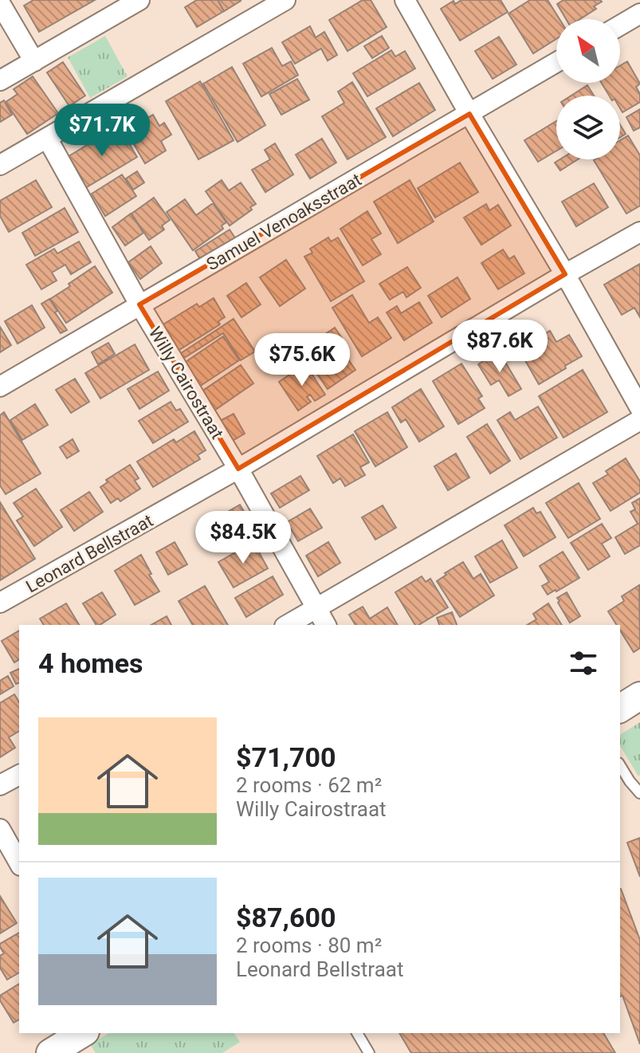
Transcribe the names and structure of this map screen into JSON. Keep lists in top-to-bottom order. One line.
{"streets":{"street":["Samuel Venoaksstraat","Willy Cairostraat","Leonard Bellstraat"]},"crossings":[["Samuel Venoaksstraat","Willy Cairostraat"],["Willy Cairostraat","Leonard Bellstraat"]],"north":"top left","page":{"price":["$71.7K","$87.6K","$75.6K","$84.5K"],"heading":"4 homes","list":[{"name":"$71,700","note":"2 rooms · 62 m² · Willy Cairostraat"},{"name":"$87,600","note":"2 rooms · 80 m² · Leonard Bellstraat"}]}}
